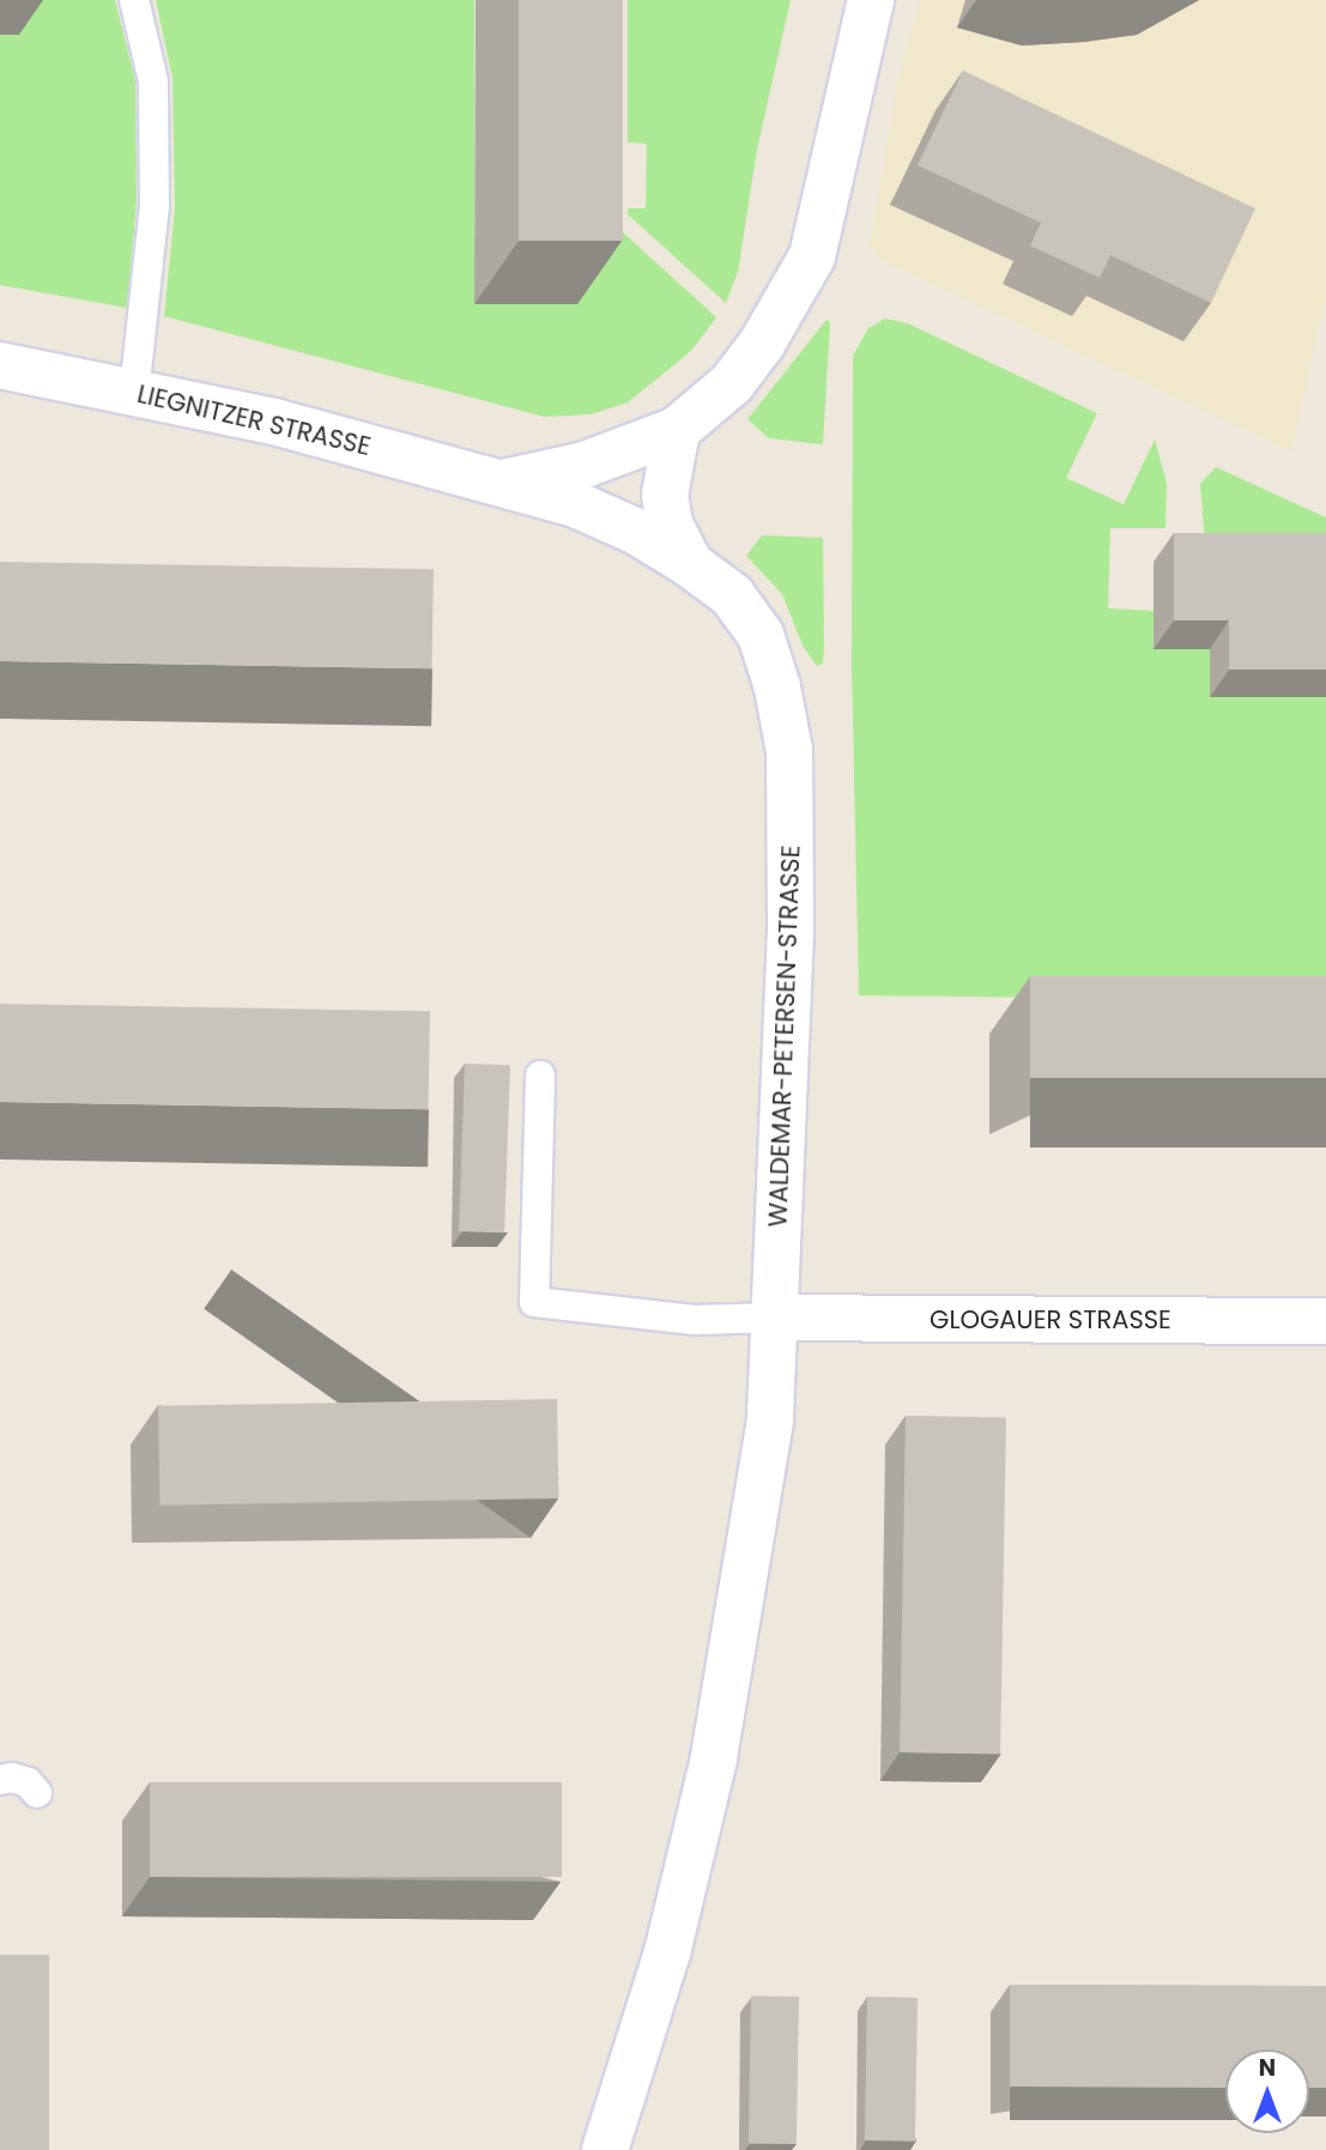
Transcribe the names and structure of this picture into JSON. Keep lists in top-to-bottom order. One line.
{"streets":{"street":["LIEGNITZER STRASSE","WALDEMAR-PETERSEN-STRASSE","GLOGAUER STRASSE"]},"crossings":[["LIEGNITZER STRASSE","WALDEMAR-PETERSEN-STRASSE"],["WALDEMAR-PETERSEN-STRASSE","GLOGAUER STRASSE"]],"north":"top"}
